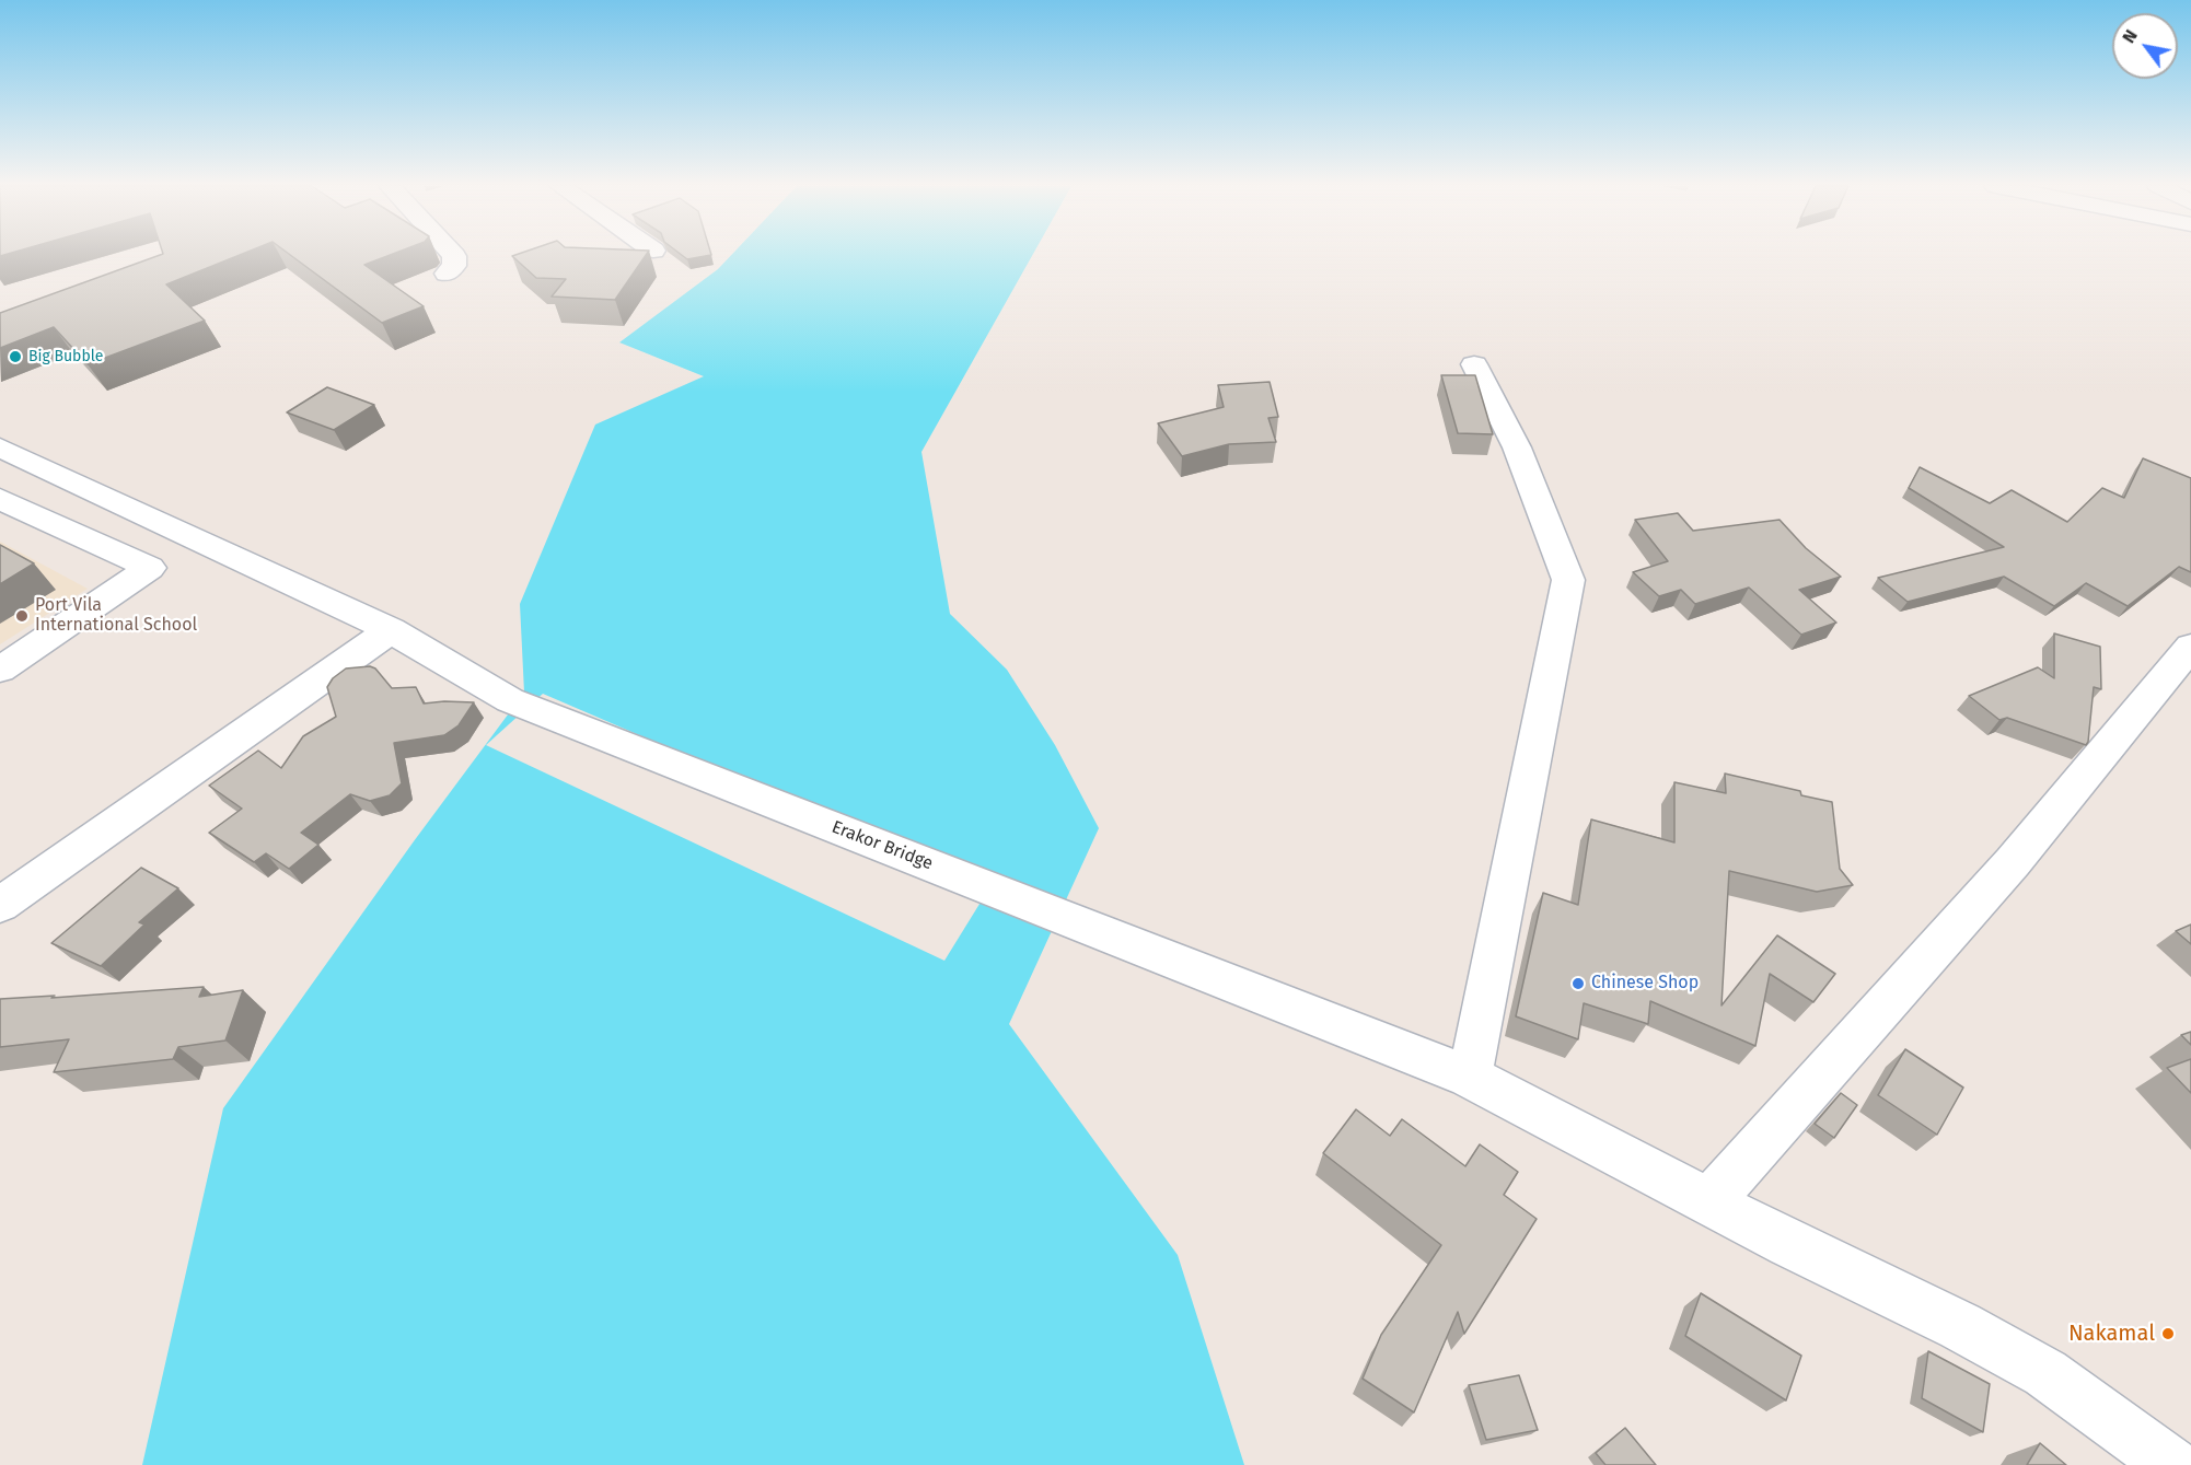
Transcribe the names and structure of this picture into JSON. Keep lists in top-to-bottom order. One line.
{"streets":{"street":["Erakor Bridge"]},"places":["Big Bubble","Port Vila International School","Chinese Shop","Nakamal"],"north":"top left"}
